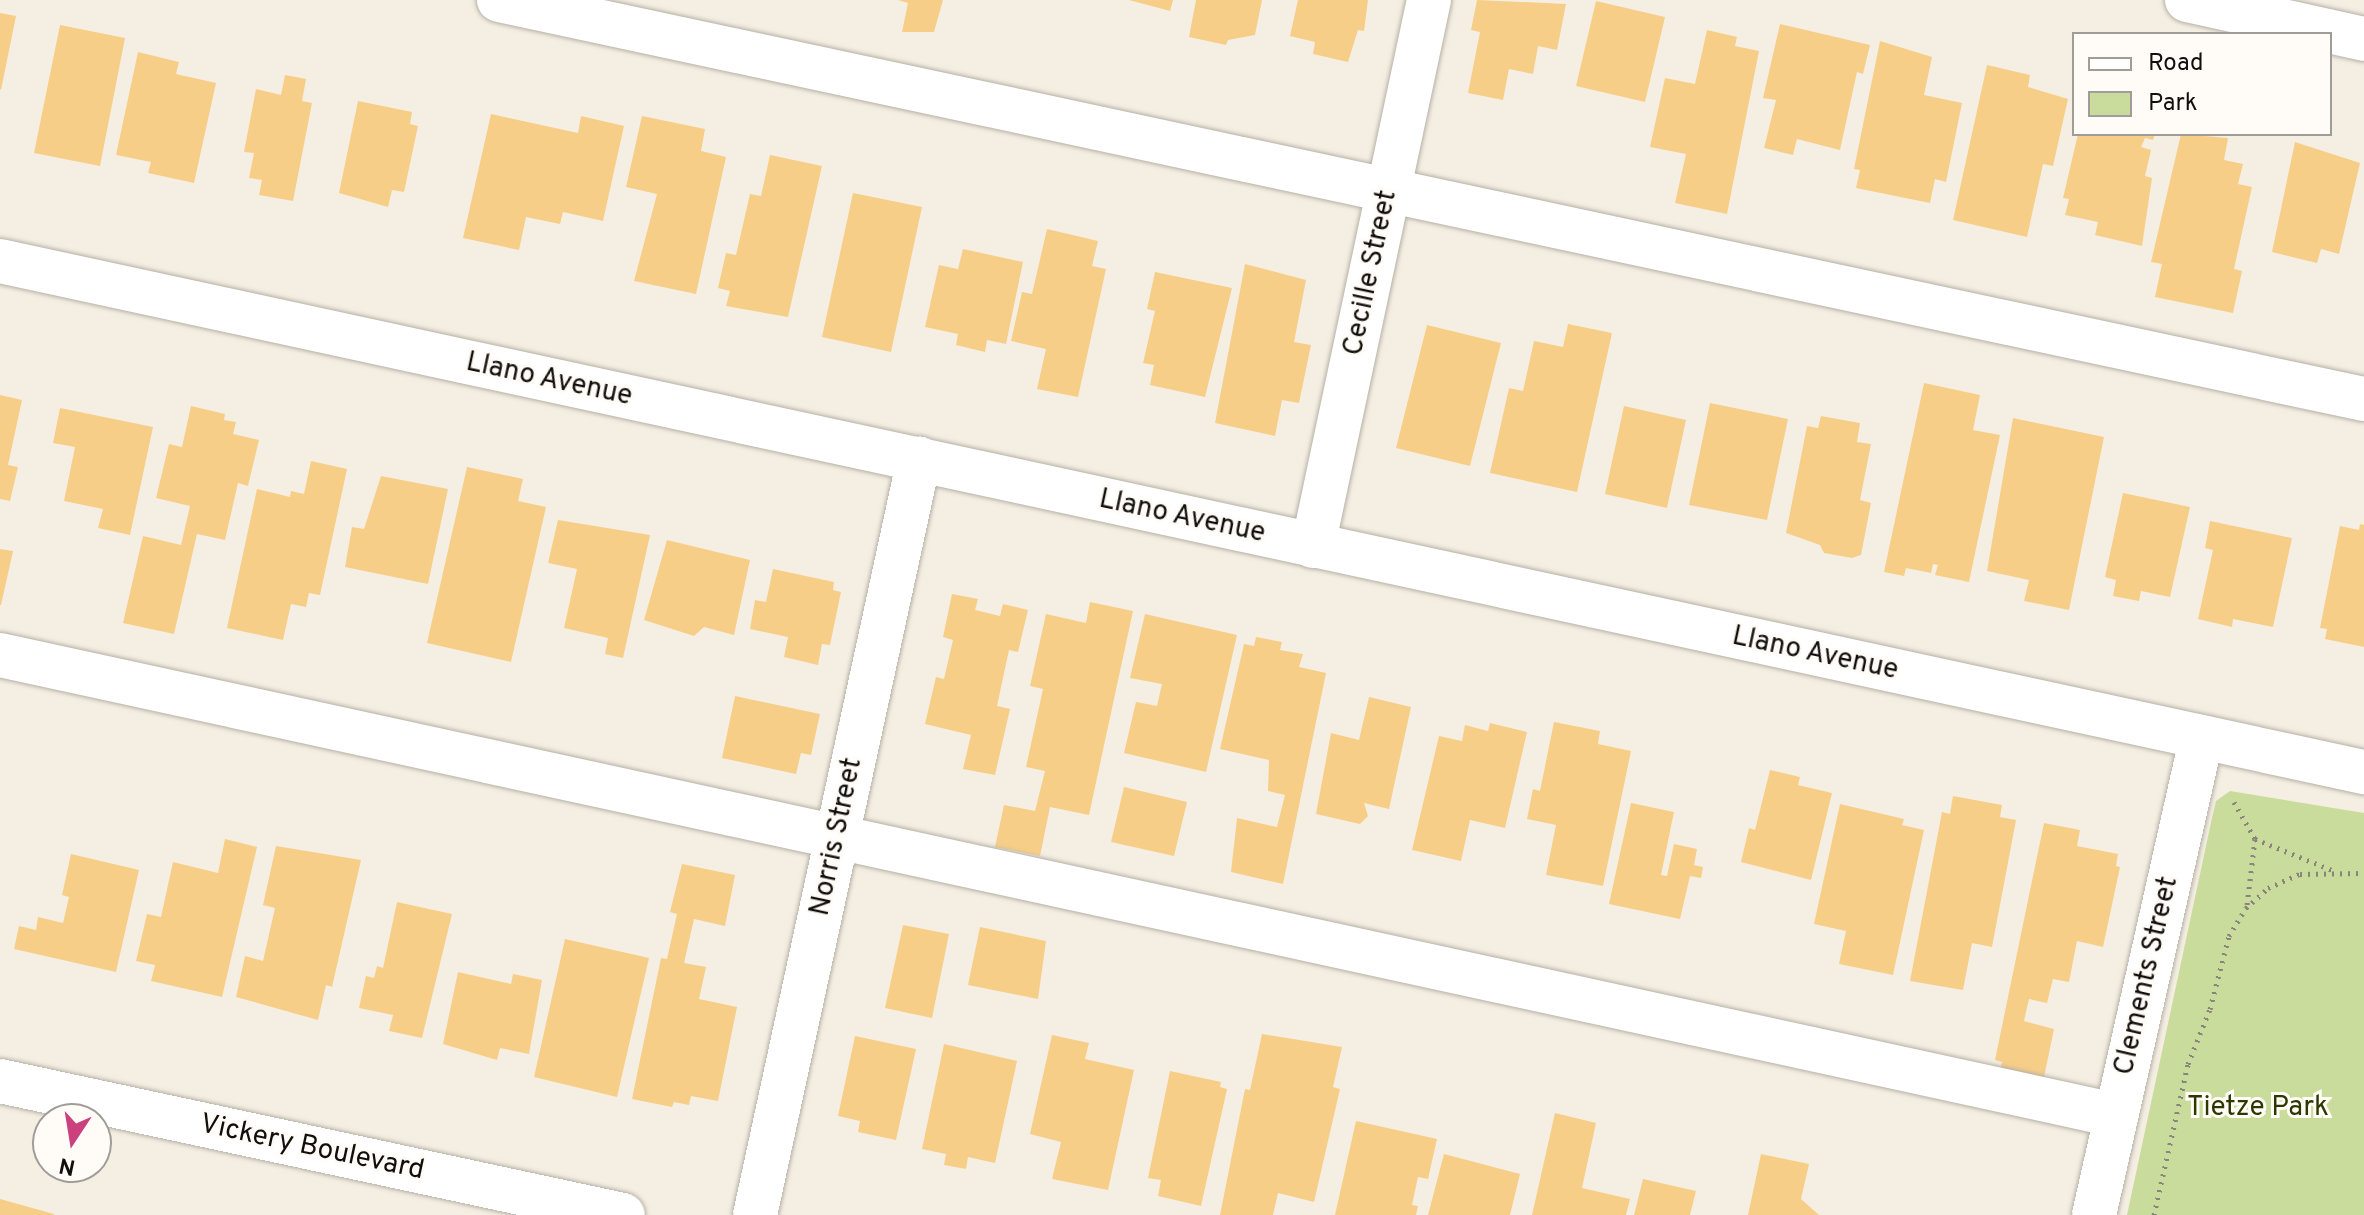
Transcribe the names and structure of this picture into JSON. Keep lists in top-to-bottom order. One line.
{"streets":{"street":["Cecille Street","Llano Avenue","Norris Street","Clements Street","Vickery Boulevard"]},"crossings":[["Cecille Street","Llano Avenue"],["Llano Avenue","Norris Street"],["Llano Avenue","Clements Street"]],"parks":["Tietze Park"],"legend":["Road","Park"],"north":"bottom"}
